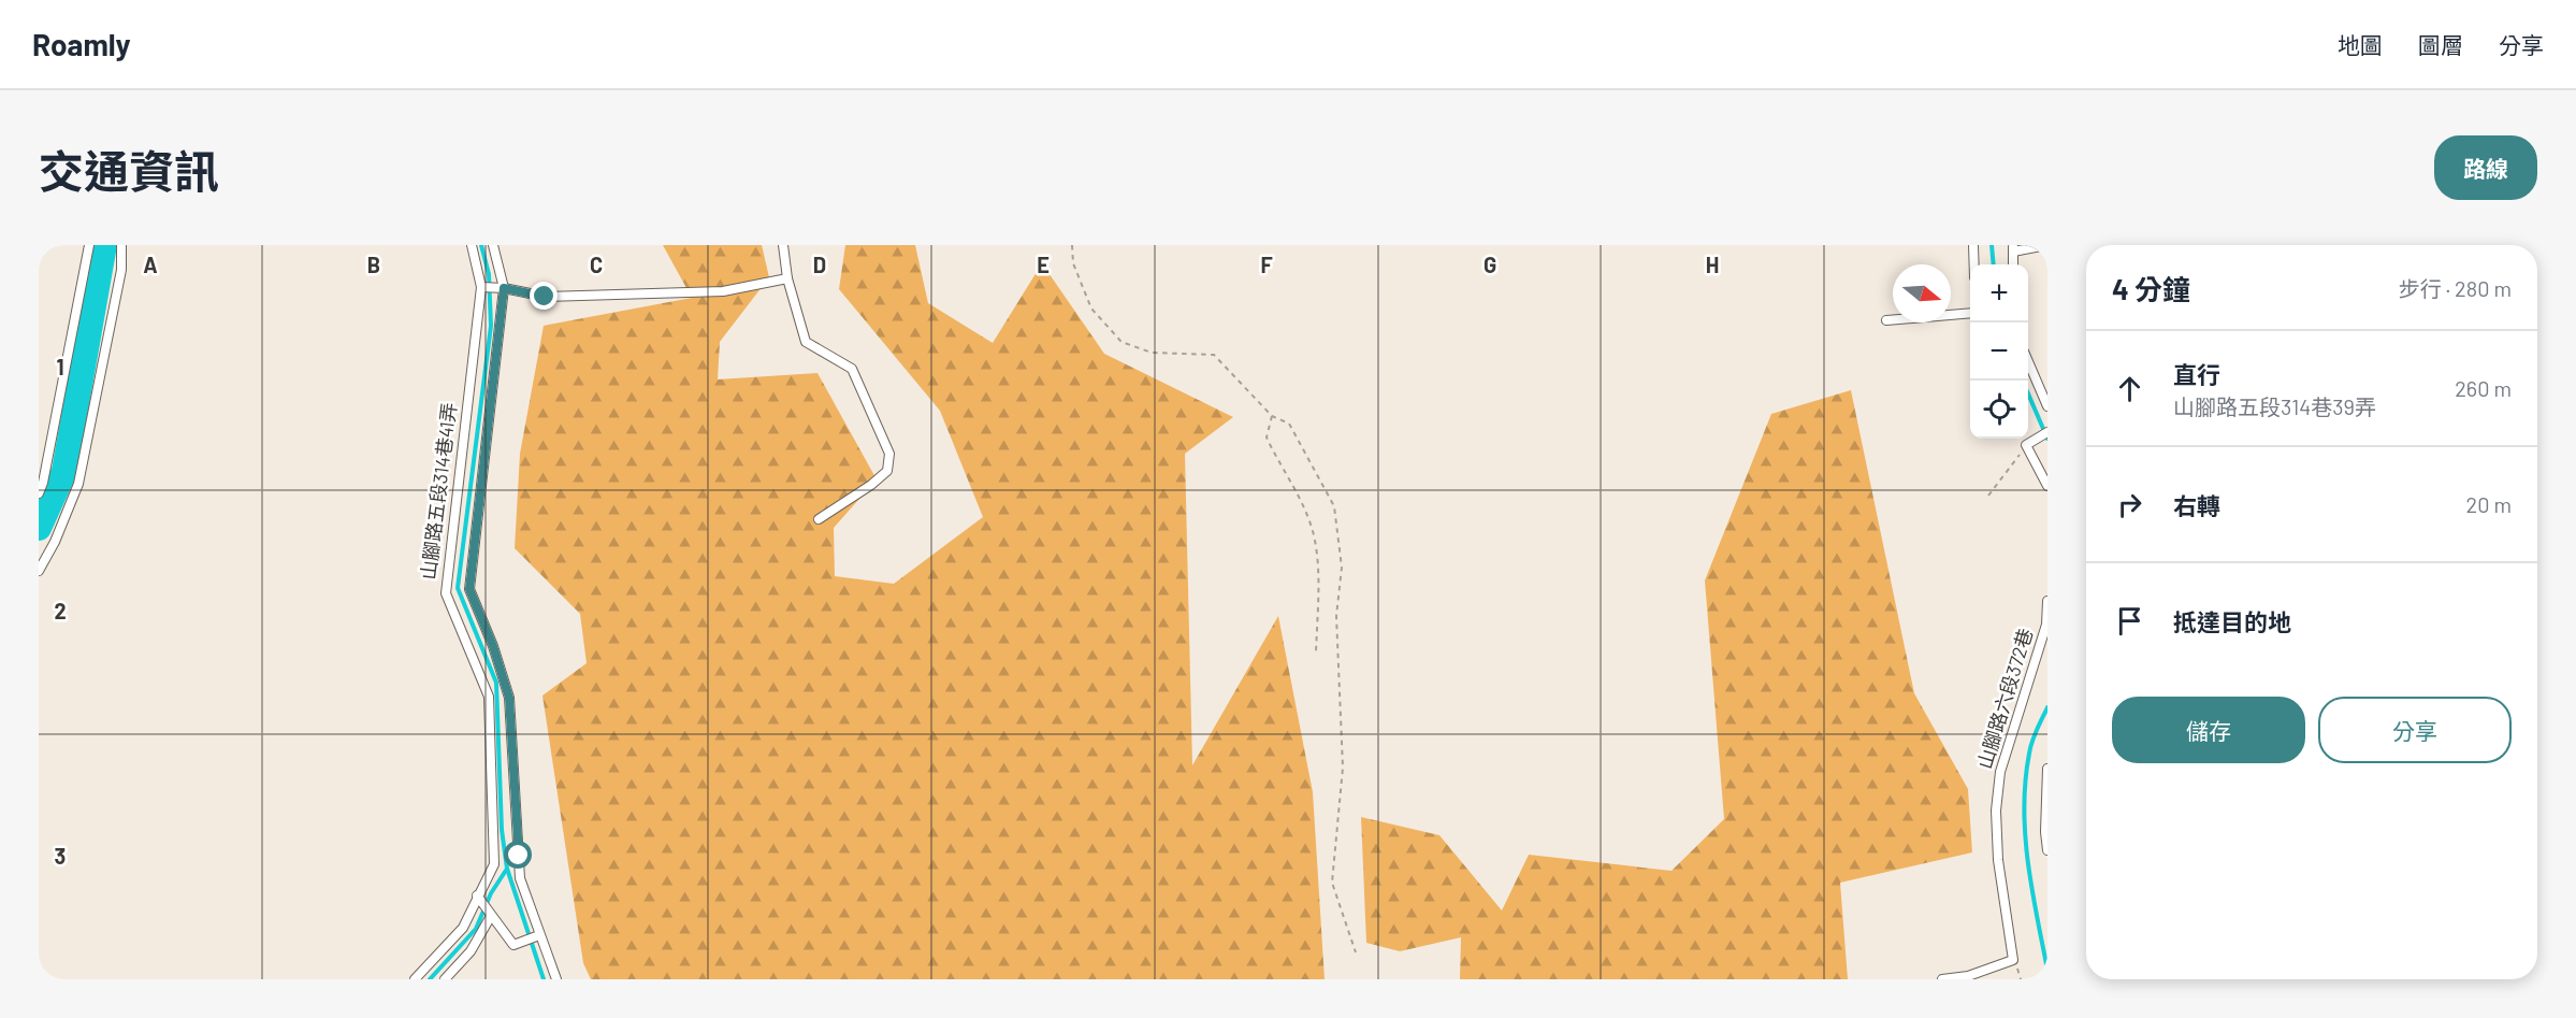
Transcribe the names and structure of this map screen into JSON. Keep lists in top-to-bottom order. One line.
{"streets":{"lane":["山腳路五段314巷41弄","山腳路六段372巷"]},"north":"right","page":{"header":"Roamly","nav":["地圖","圖層","分享"],"title":"交通資訊","buttons":["路線",["儲存","分享"]],"heading":["4 分鐘","步行 · 280 m"],"map_buttons":["+","−"],"list":[["直行","山腳路五段314巷39弄","260 m"],["右轉","20 m"],"抵達目的地"]},"grid":{"columns":["A","B","C","D","E","F","G","H"],"rows":["1","2","3"]}}
